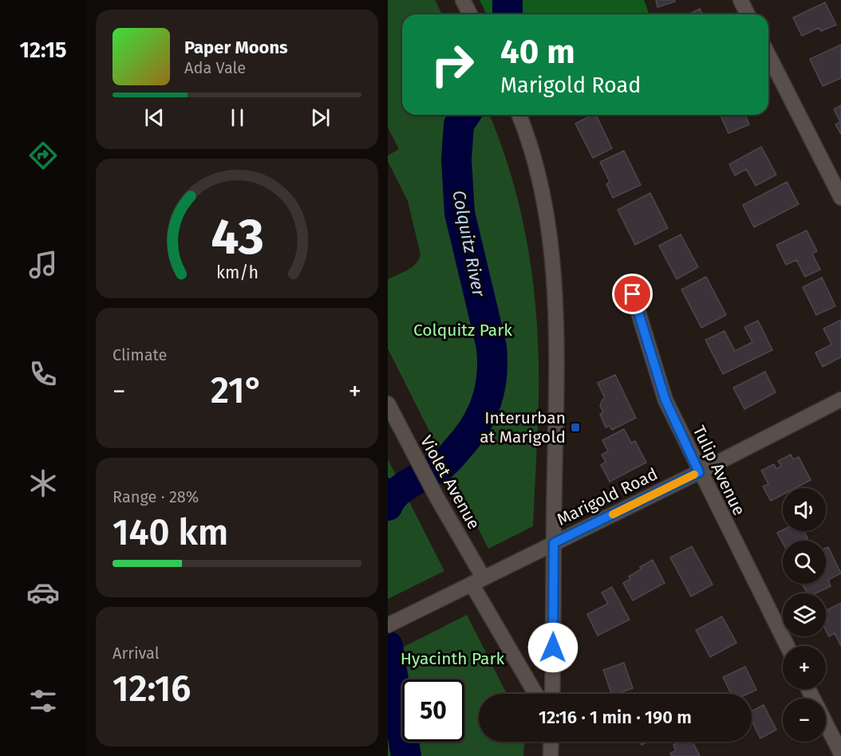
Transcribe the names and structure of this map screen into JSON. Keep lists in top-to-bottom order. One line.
{"streets":{"street":["Tulip Avenue","Violet Avenue","Marigold Road"]},"crossings":[["Tulip Avenue","Marigold Road"],["Violet Avenue","Marigold Road"]],"water":["Colquitz River"],"parks":["Colquitz Park","Hyacinth Park"],"places":{"transit":["Interurban at Marigold"]},"page":{"tabs":"12:15","turn":["40 m","Marigold Road"],"song":["Paper Moons","Ada Vale"],"tile":["Climate",["Range · 28%","140 km"],["Arrival","12:16"]],"heat":["−","21°","+"],"map_buttons":["+","−"],"limit":"50","trip":"12:16 · 1 min · 190 m","gauge":["43","km/h"]}}
